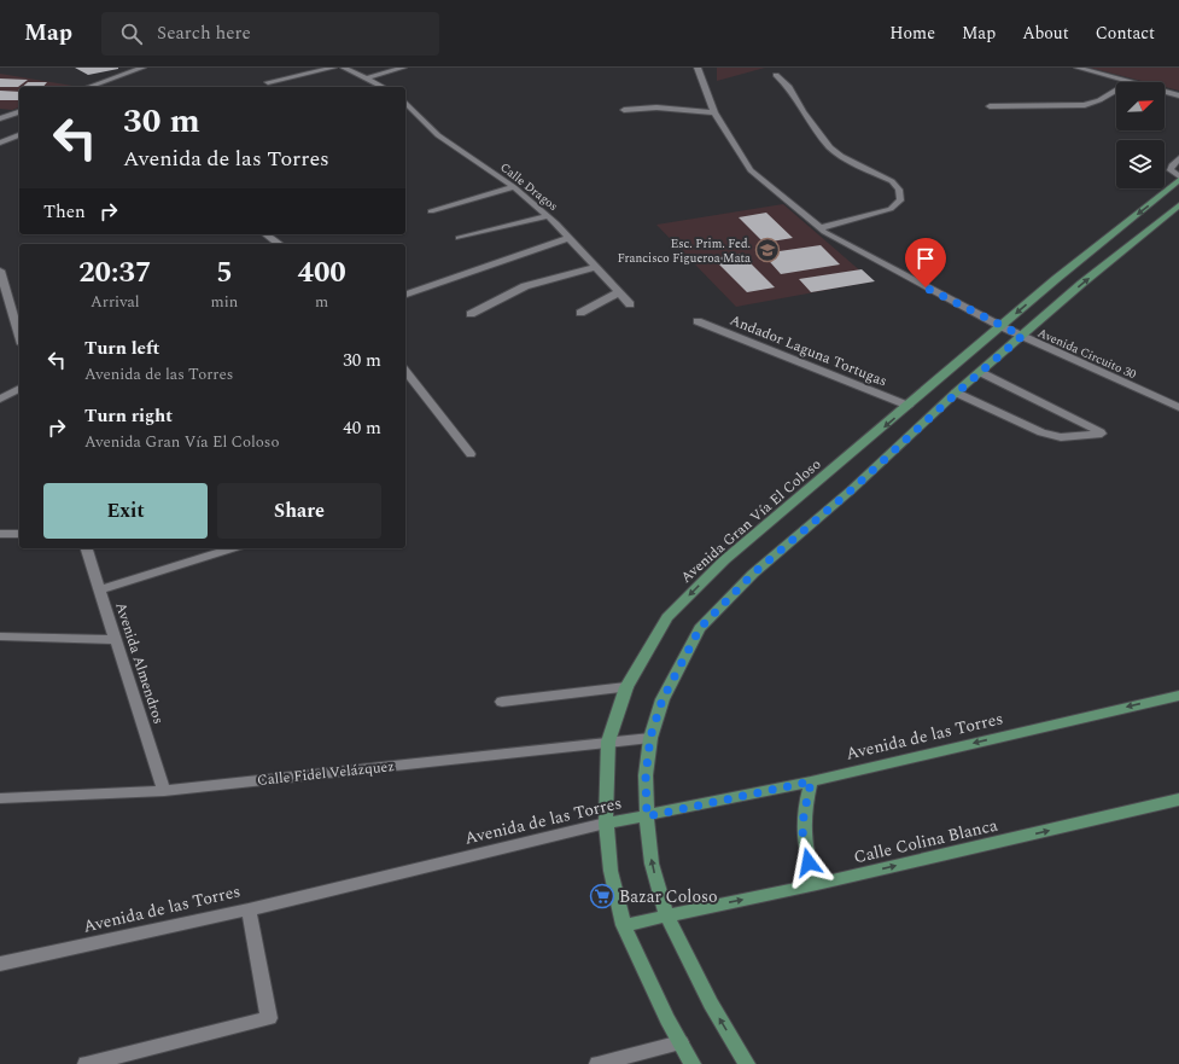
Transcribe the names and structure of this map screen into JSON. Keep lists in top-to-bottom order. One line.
{"streets":{"main road":["Avenida Gran Vía El Coloso","Avenida de las Torres","Calle Colina Blanca"],"street":["Calle Dragos","Andador Laguna Tortugas","Avenida Circuito 30","Avenida Almendros","Calle Fidel Velázquez"]},"crossings":[["Andador Laguna Tortugas","Avenida Gran Vía El Coloso"],["Avenida Circuito 30","Avenida Gran Vía El Coloso"],["Avenida Gran Vía El Coloso","Avenida de las Torres"],["Avenida Gran Vía El Coloso","Calle Fidel Velázquez"],["Avenida Gran Vía El Coloso","Calle Colina Blanca"],["Avenida Almendros","Calle Fidel Velázquez"]],"one_way":["Calle Colina Blanca"],"places":{"school or university":["Esc. Prim. Fed. Francisco Figueroa Mata"],"supermarket":["Bazar Coloso"]},"north":"top right","page":{"header":"Map","search":"Search here","nav":["Home","Map","About","Contact"],"turn":["30 m","Avenida de las Torres"],"then":"Then","eta":["20:37","Arrival","5","min","400","m"],"list":[{"name":"Turn left","note":"Avenida de las Torres","value":"30 m"},{"name":"Turn right","note":"Avenida Gran Vía El Coloso","value":"40 m"}],"buttons":["Exit","Share"]}}
